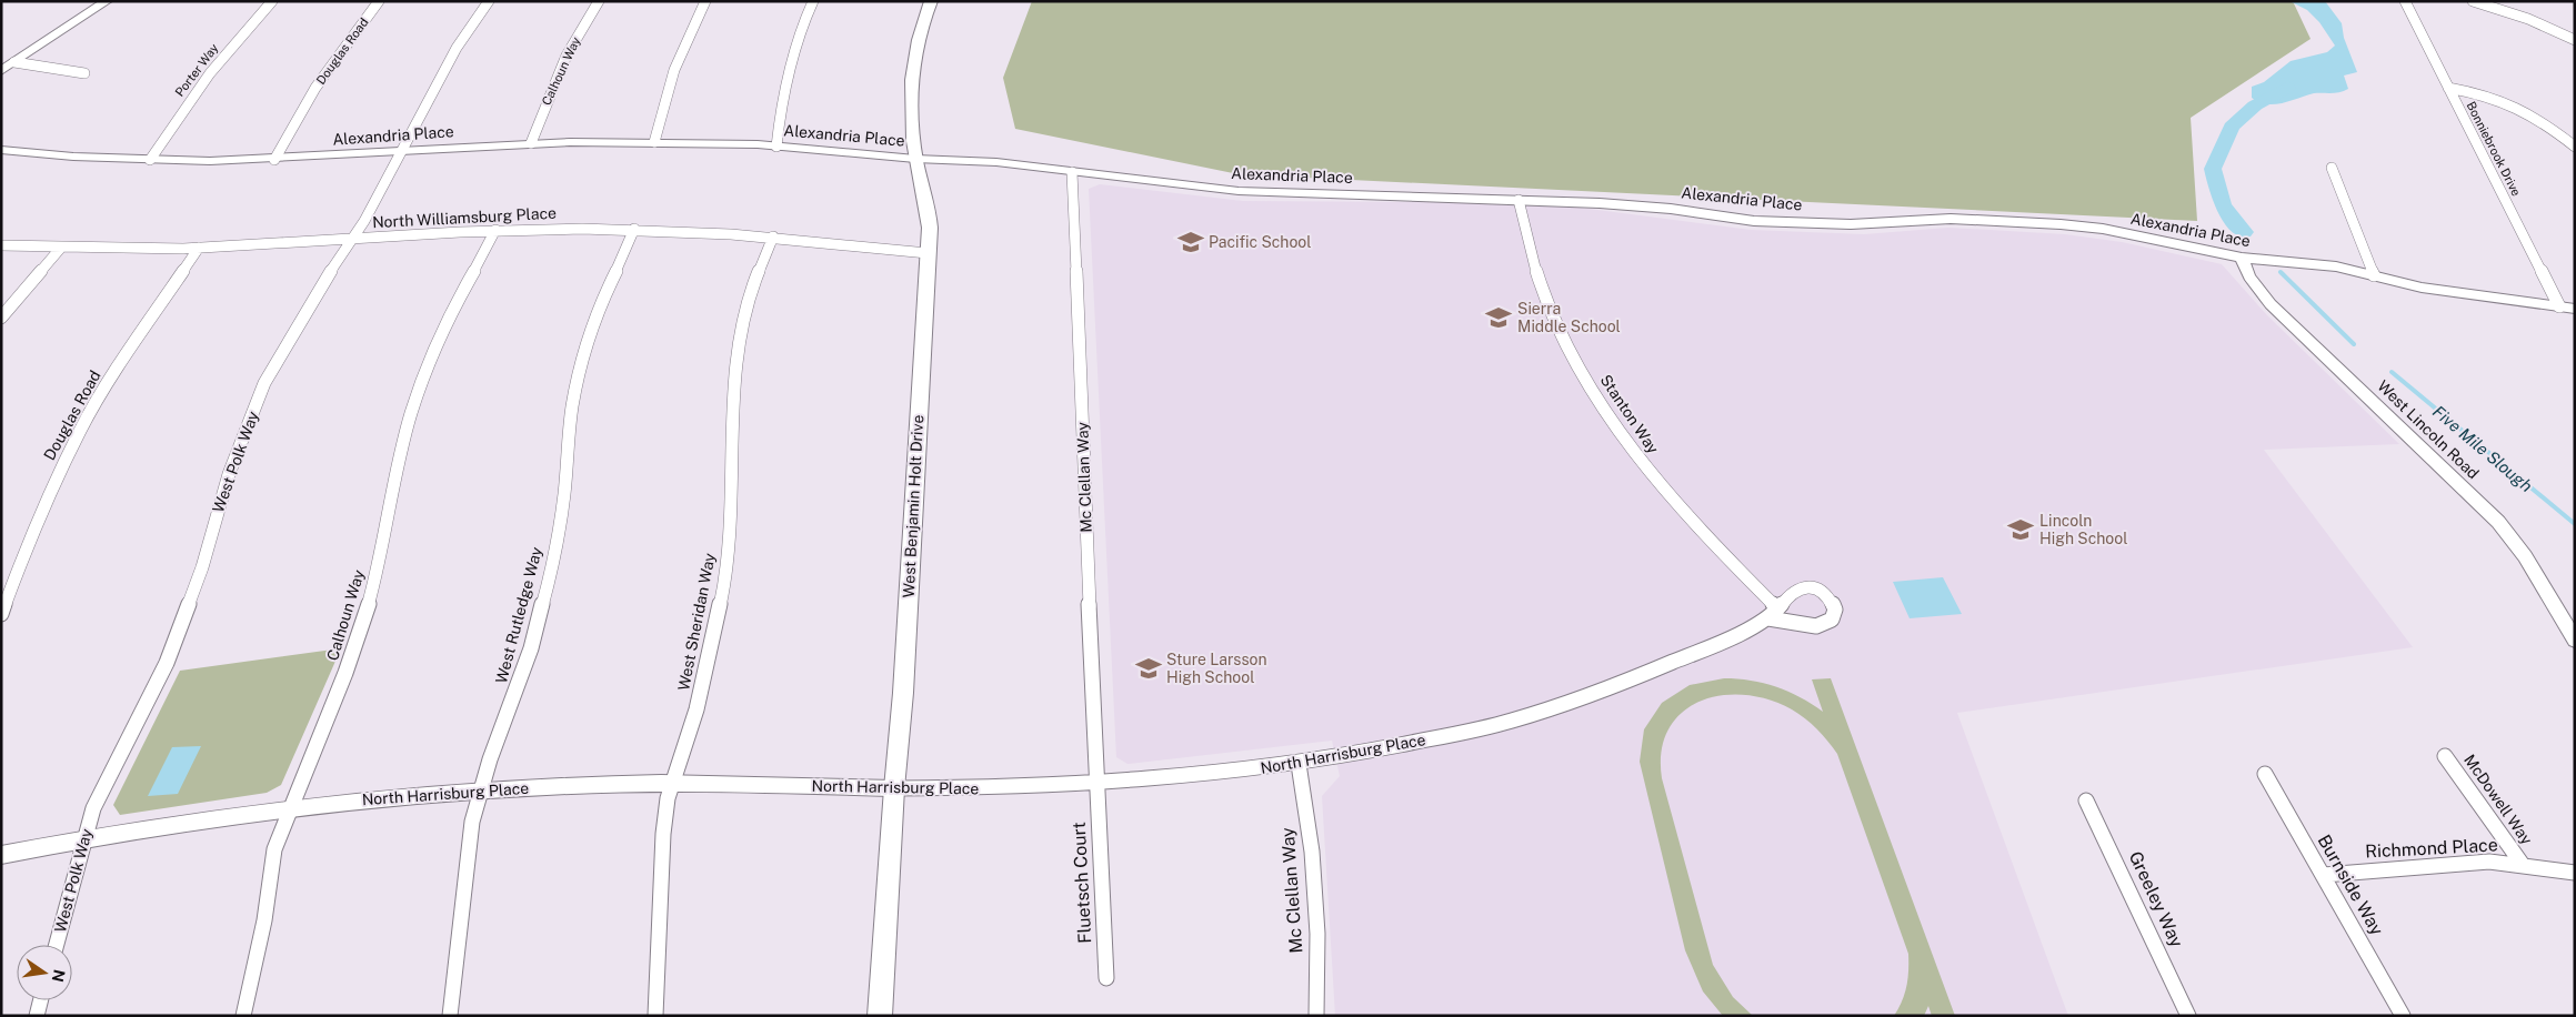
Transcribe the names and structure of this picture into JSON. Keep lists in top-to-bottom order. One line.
{"streets":{"main road":["West Benjamin Holt Drive"],"street":["Douglas Road","Porter Way","Calhoun Way","Alexandria Place","Bonniebrook Drive","North Williamsburg Place","Stanton Way","West Lincoln Road","West Polk Way","Mc Clellan Way","West Rutledge Way","West Sheridan Way","North Harrisburg Place","McDowell Way","Richmond Place","Fluetsch Court","Burnside Way","Greeley Way"]},"crossings":[["Douglas Road","Alexandria Place"],["Douglas Road","North Williamsburg Place"],["Porter Way","Alexandria Place"],["Calhoun Way","Alexandria Place"],["Calhoun Way","North Williamsburg Place"],["Calhoun Way","North Harrisburg Place"],["Alexandria Place","Bonniebrook Drive"],["Alexandria Place","Stanton Way"],["Alexandria Place","West Lincoln Road"],["Alexandria Place","West Polk Way"],["Alexandria Place","Mc Clellan Way"],["Alexandria Place","West Benjamin Holt Drive"],["North Williamsburg Place","West Polk Way"],["North Williamsburg Place","West Benjamin Holt Drive"],["North Williamsburg Place","West Rutledge Way"],["North Williamsburg Place","West Sheridan Way"],["Stanton Way","North Harrisburg Place"],["West Polk Way","North Harrisburg Place"],["Mc Clellan Way","North Harrisburg Place"],["Mc Clellan Way","Fluetsch Court"],["West Benjamin Holt Drive","North Harrisburg Place"],["West Rutledge Way","North Harrisburg Place"],["West Sheridan Way","North Harrisburg Place"],["North Harrisburg Place","Fluetsch Court"],["McDowell Way","Richmond Place"],["Richmond Place","Burnside Way"]],"water":["Five Mile Slough"],"places":{"school or university":["Pacific School","Sierra Middle School","Lincoln High School","Sture Larsson High School"]},"north":"right"}
